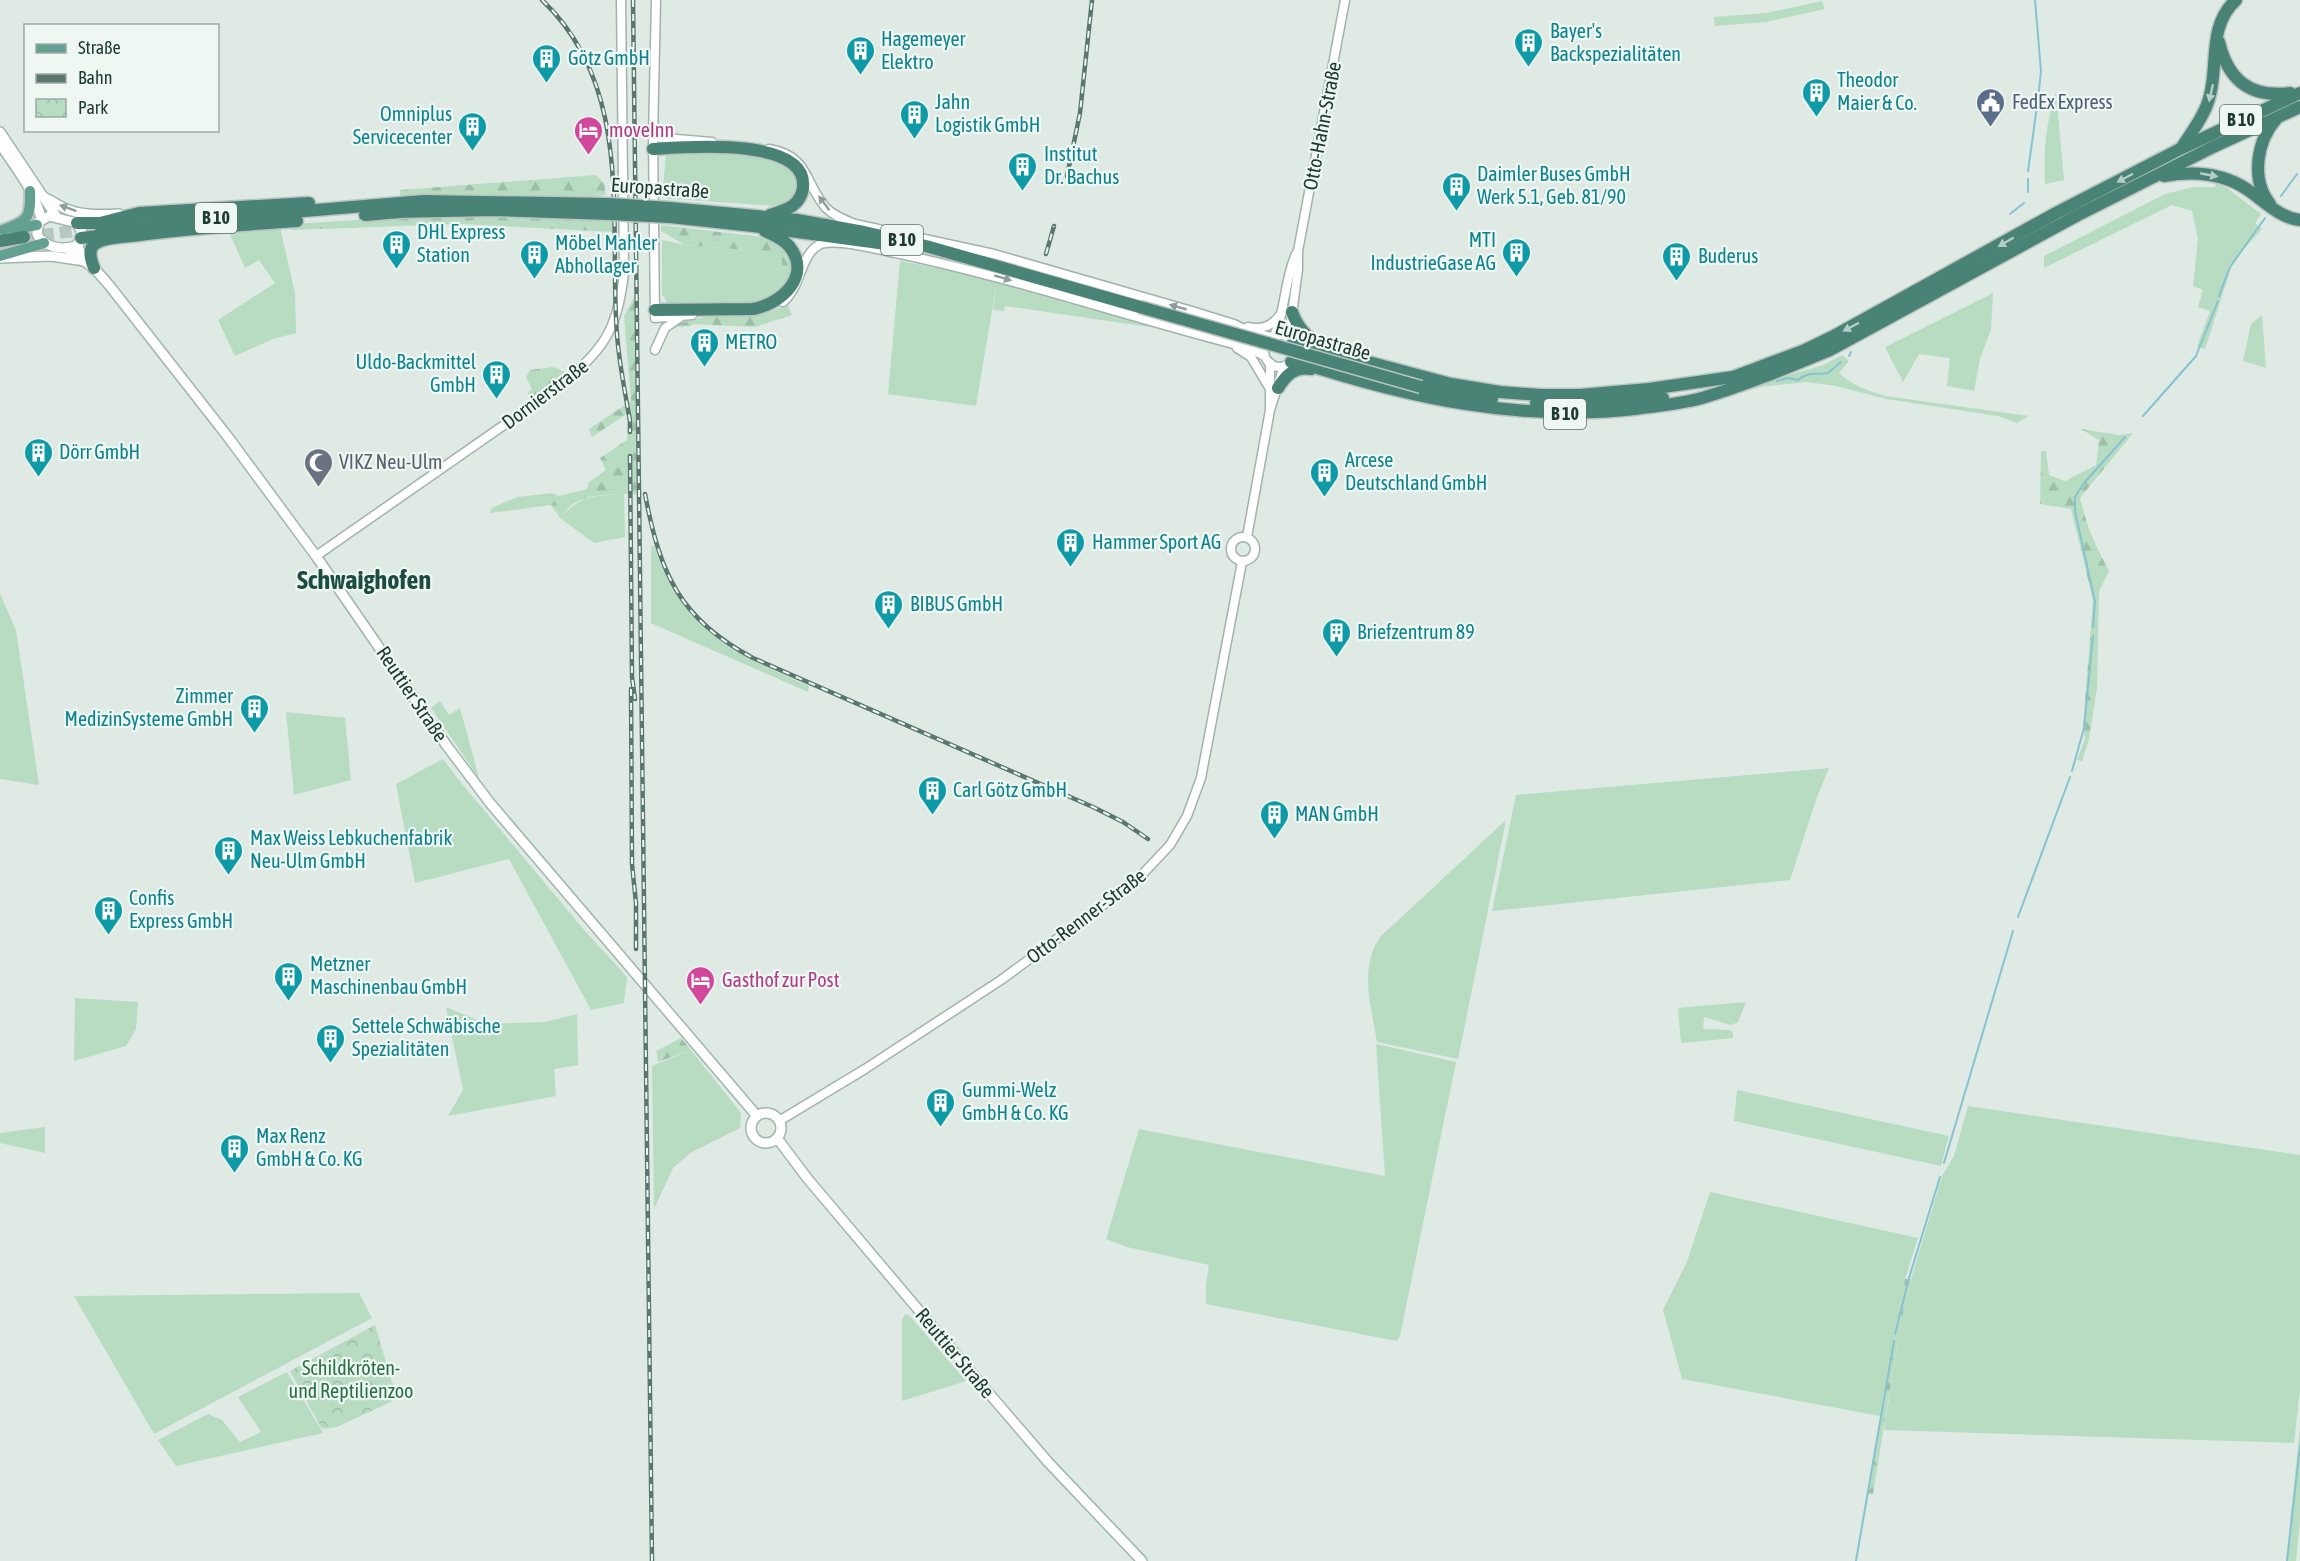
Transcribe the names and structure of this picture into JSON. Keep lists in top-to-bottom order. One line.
{"streets":{"highway":["B 10","Europastraße"],"main road":["Reuttier Straße"],"street":["Otto-Hahn-Straße","Dornierstraße","Otto-Renner-Straße"]},"crossings":[["B 10","Otto-Hahn-Straße"],["B 10","Europastraße"],["B 10","Otto-Renner-Straße"],["Otto-Hahn-Straße","Europastraße"],["Otto-Hahn-Straße","Otto-Renner-Straße"],["Europastraße","Otto-Renner-Straße"],["Dornierstraße","Reuttier Straße"],["Reuttier Straße","Otto-Renner-Straße"]],"districts":["Schwaighofen"],"parks":["Schildkröten- und Reptilienzoo"],"places":{"building":["Bayer's Backspezialitäten","Hagemeyer Elektro","Götz GmbH","Theodor Maier & Co.","Jahn Logistik GmbH","Omniplus Servicecenter","Institut Dr. Bachus","Daimler Buses GmbH Werk 5.1, Geb. 81/90","DHL Express Station","MTI IndustrieGase AG","Möbel Mahler Abhollager","Buderus","METRO","Uldo-Backmittel GmbH","Dörr GmbH","Arcese Deutschland GmbH","Hammer Sport AG","BIBUS GmbH","Briefzentrum 89","Zimmer MedizinSysteme GmbH","Carl Götz GmbH","MAN GmbH","Max Weiss Lebkuchenfabrik Neu-Ulm GmbH","Confis Express GmbH","Metzner Maschinenbau GmbH","Settele Schwäbische Spezialitäten","Gummi-Welz GmbH & Co. KG","Max Renz GmbH & Co. KG"],"public building":["FedEx Express"],"hotel":["moveInn","Gasthof zur Post"],"mosque":["VIKZ Neu-Ulm"]},"legend":["Straße","Bahn","Park"]}
